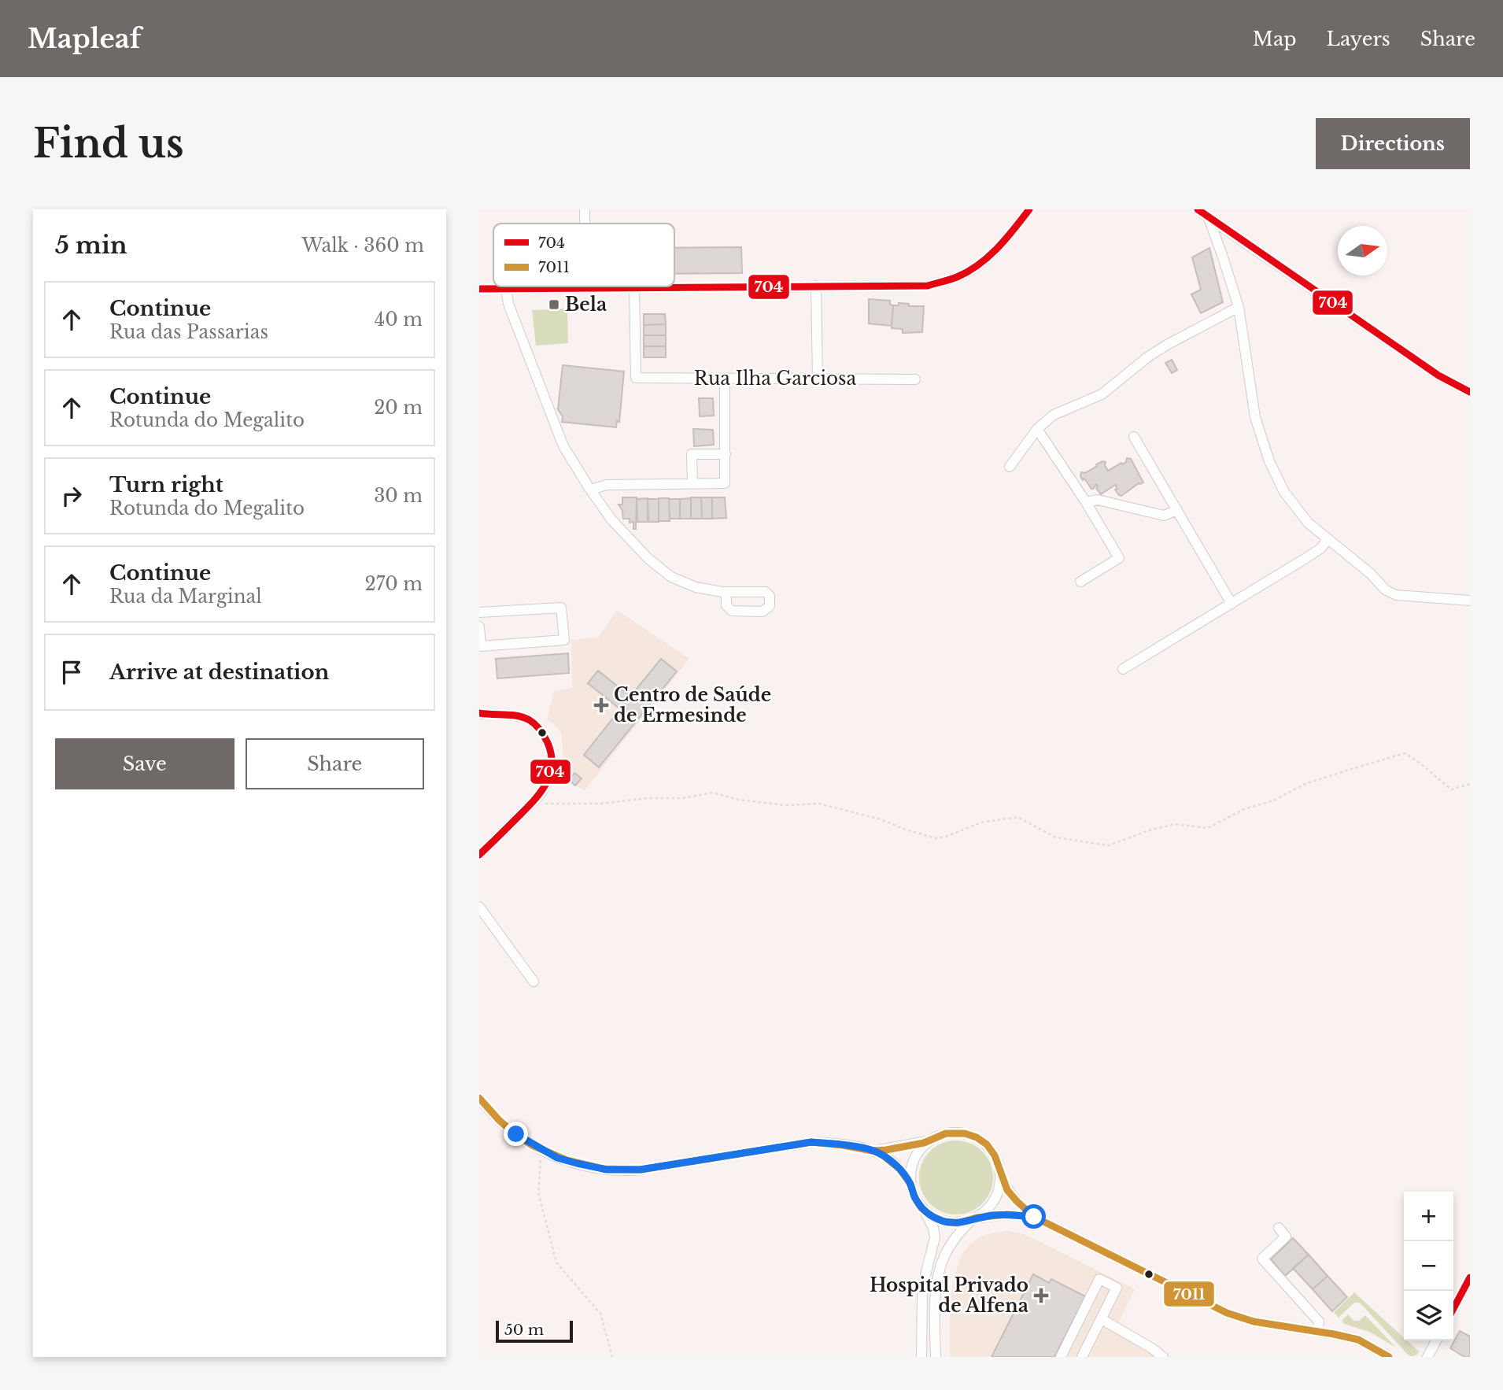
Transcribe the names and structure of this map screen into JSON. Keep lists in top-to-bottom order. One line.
{"streets":{"street":["Rua Ilha Garciosa"]},"places":{"transit":["Bela"],"health":["Centro de Saúde de Ermesinde","Hospital Privado de Alfena"]},"lines":["transit line 704","transit line 7011"],"legend":["704","7011"],"scale_bar":"50 m","north":"right","page":{"header":"Mapleaf","nav":["Map","Layers","Share"],"buttons":["Directions",["Save","Share"]],"title":"Find us","heading":["5 min","Walk · 360 m"],"list":[["Continue","Rua das Passarias","40 m"],["Continue","Rotunda do Megalito","20 m"],["Turn right","Rotunda do Megalito","30 m"],["Continue","Rua da Marginal","270 m"],"Arrive at destination"],"map_buttons":["+","−"],"scale":"50 m"}}
